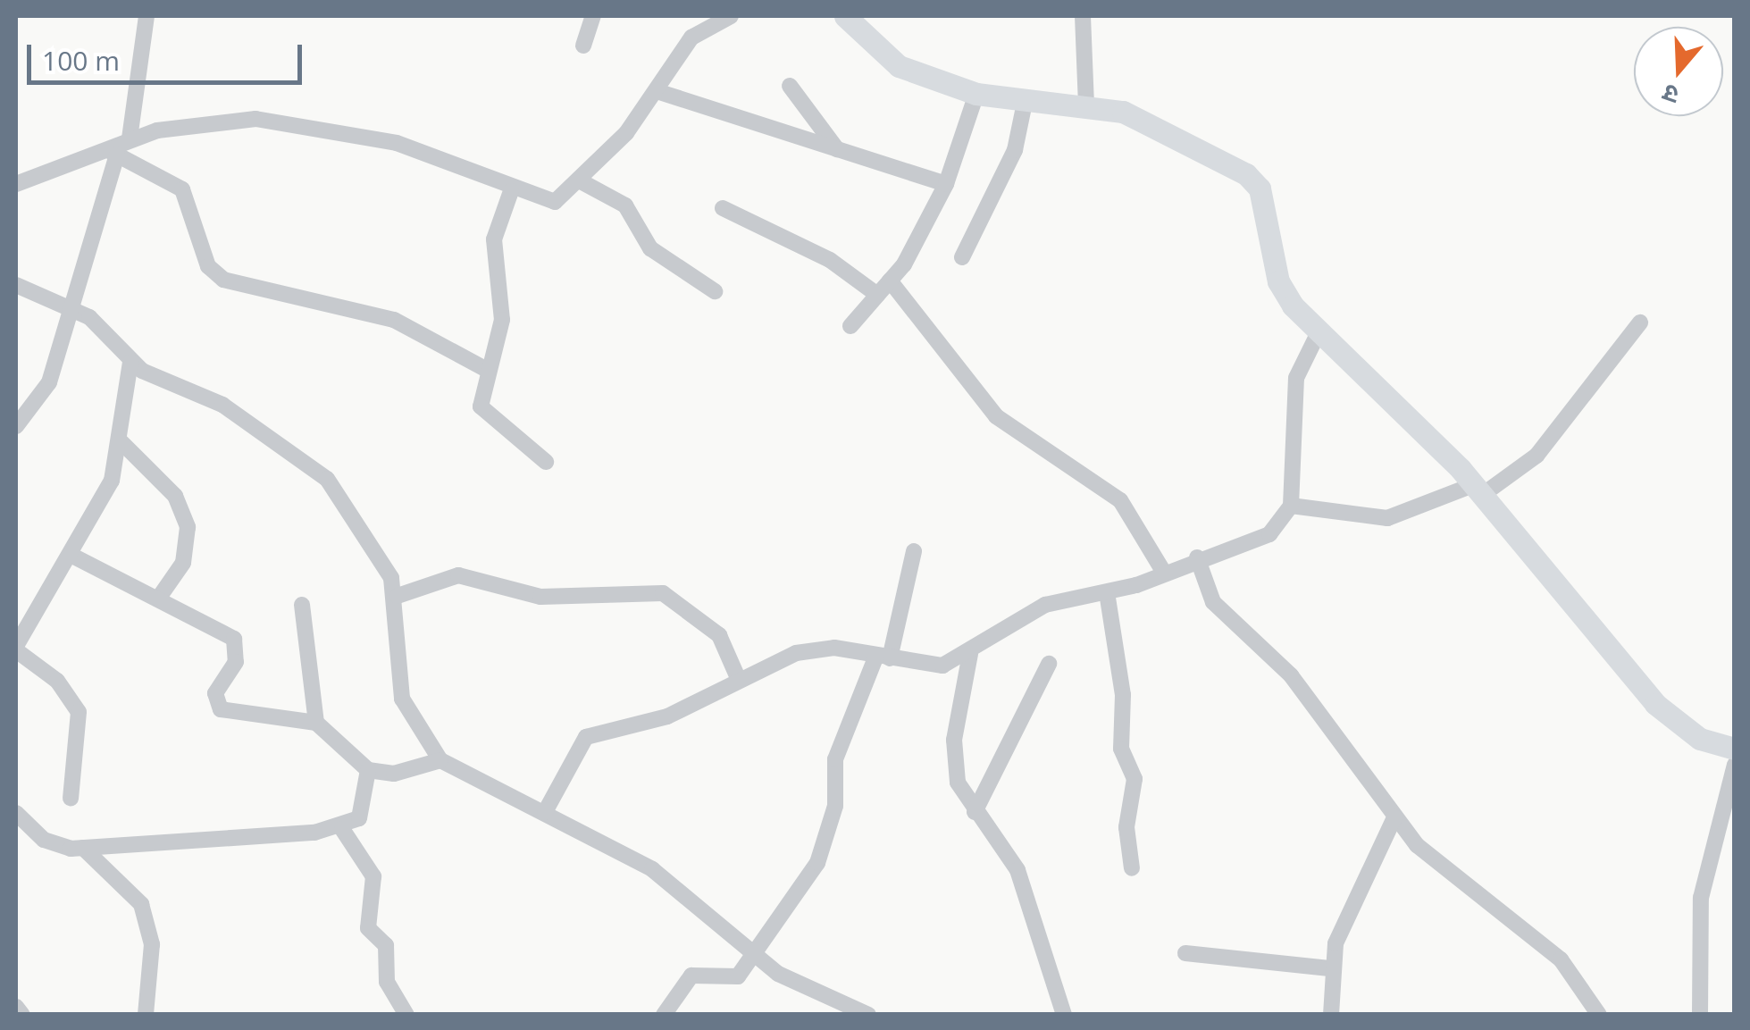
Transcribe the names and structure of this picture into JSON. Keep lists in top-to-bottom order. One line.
{"scale_bar":"100 m","north":"bottom"}
